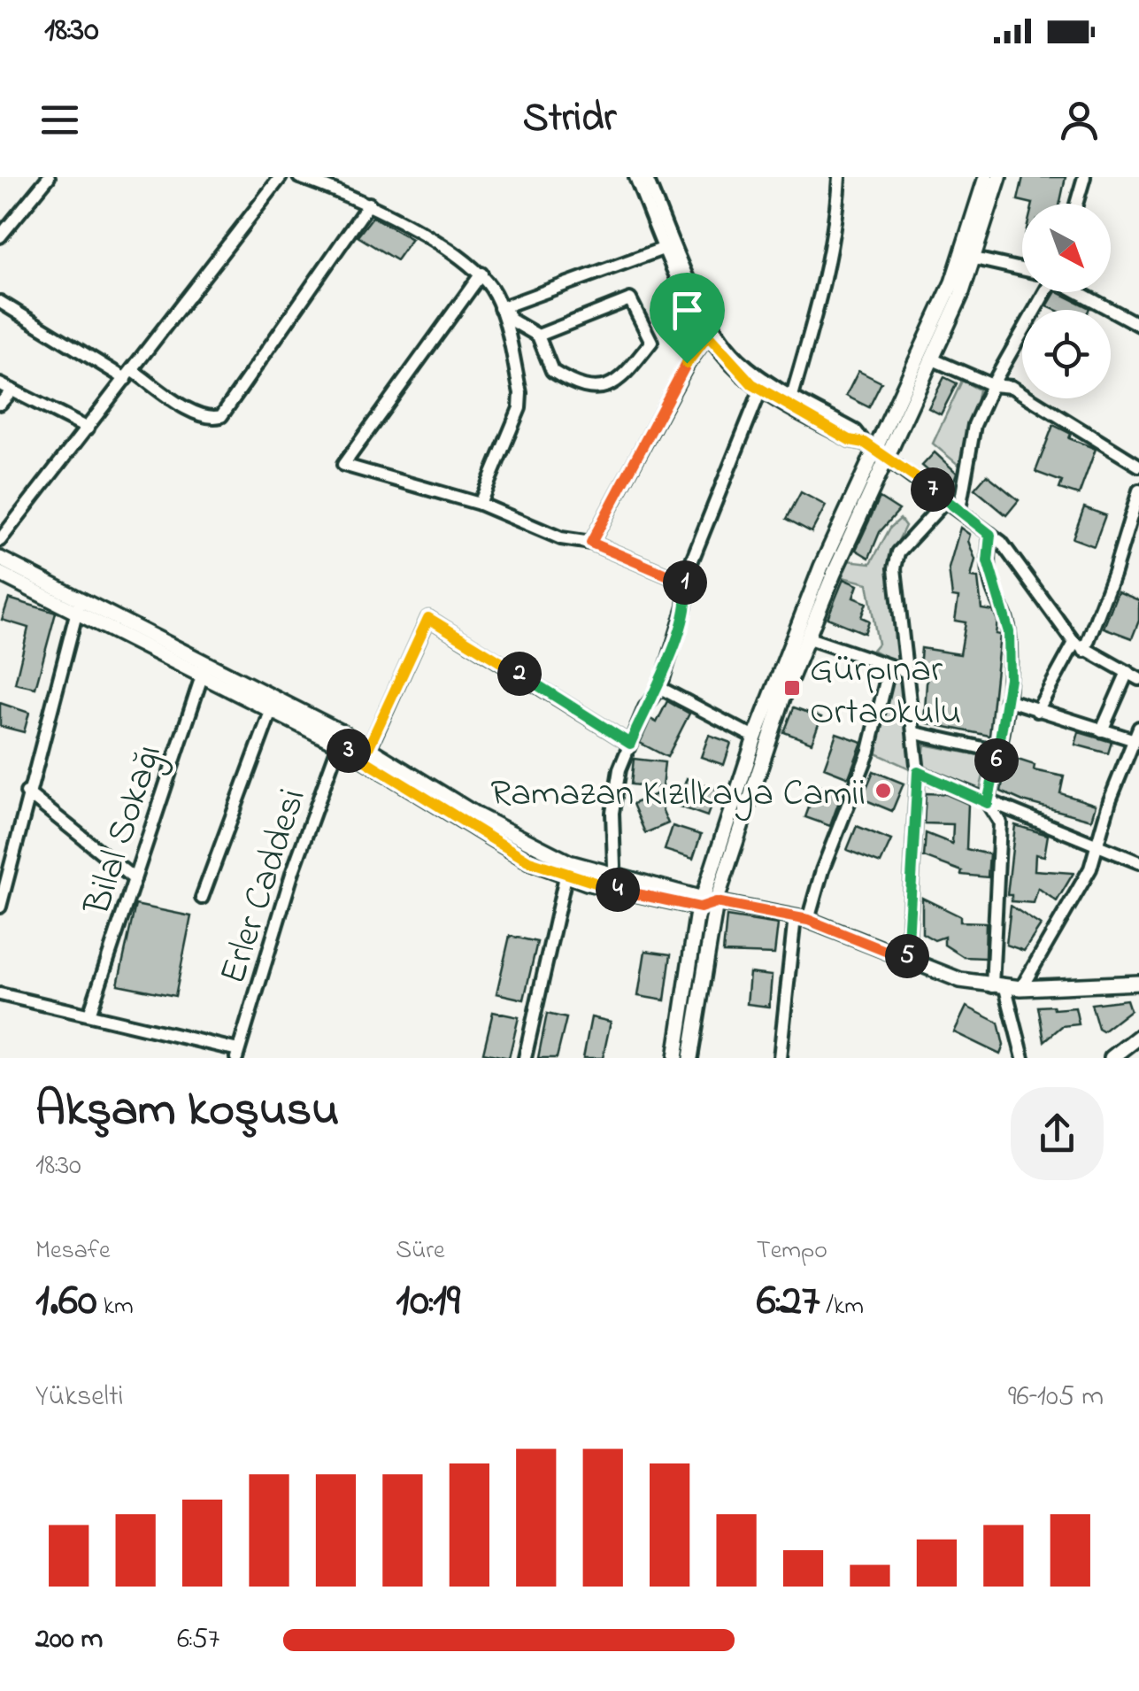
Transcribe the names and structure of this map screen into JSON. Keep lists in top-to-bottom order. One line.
{"streets":{"street":["Bilal Sokağı","Erler Caddesi"]},"places":{"transit":["Gürpınar Ortaokulu"],"other":["Ramazan Kızılkaya Camii"]},"north":"bottom right","page":{"status":"18:30","header":"Stridr","pins":["7","1","2","3","6","4","5"],"heading":["Akşam koşusu","18:30"],"stats":[["Mesafe","1.60 km"],["Süre","10:19"],["Tempo","6:27 /km"]],"chart":["Yükselti","96–105 m"],"list":[{"name":"200 m","note":"6:57"}]}}
